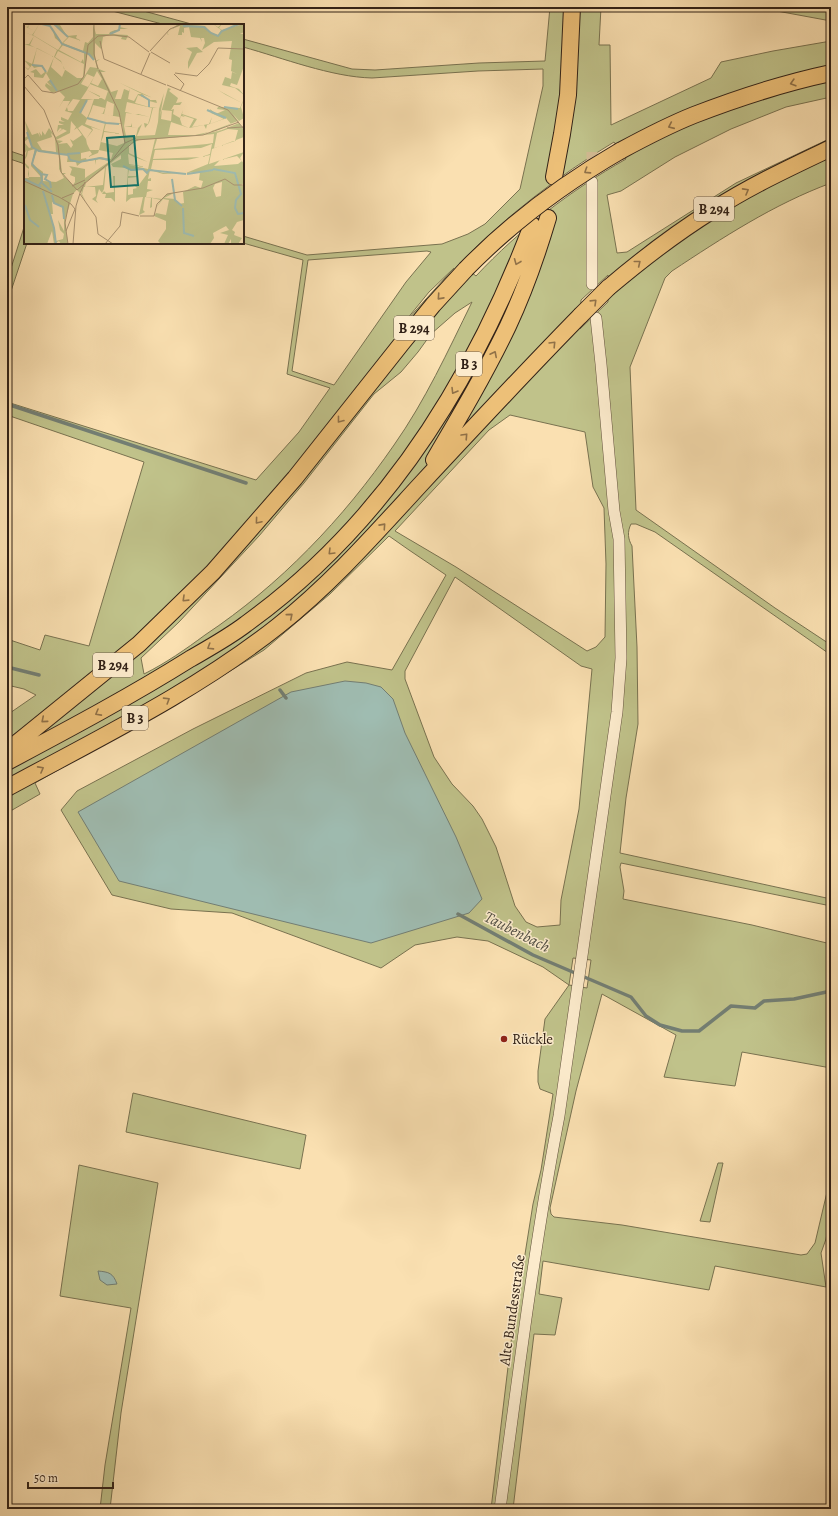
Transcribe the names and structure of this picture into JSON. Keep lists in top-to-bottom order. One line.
{"streets":{"highway":["B 294","B 3"],"street":["Alte Bundesstraße"]},"crossings":[["B 294","B 3"],["B 294","Alte Bundesstraße"]],"water":["Taubenbach"],"places":["Rückle"],"scale_bar":"50 m"}
